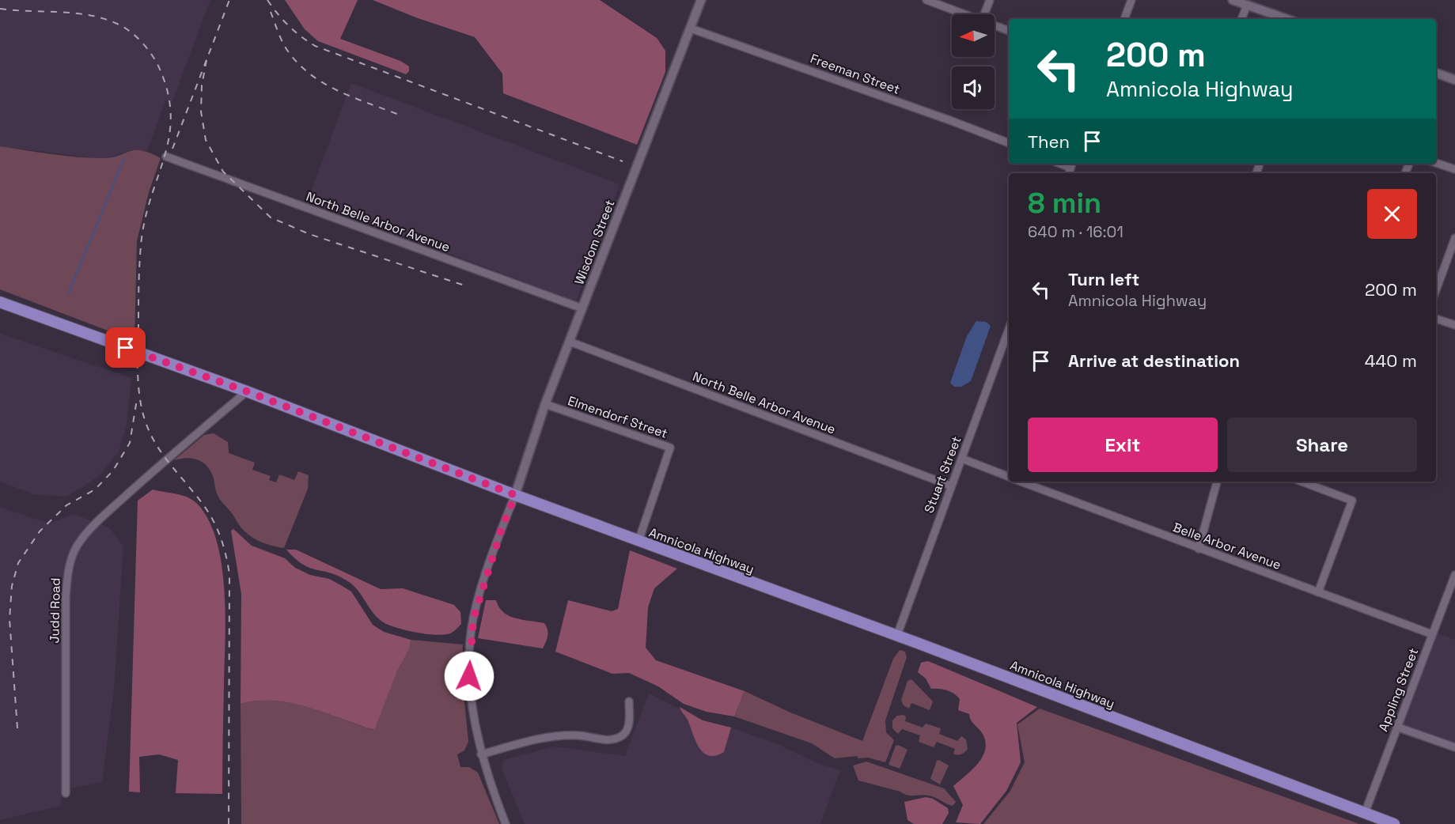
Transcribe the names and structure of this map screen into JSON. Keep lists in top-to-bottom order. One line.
{"streets":{"main road":["Amnicola Highway"],"street":["Freeman Street","North Belle Arbor Avenue","Wisdom Street","Elmendorf Street","Stuart Street","Belle Arbor Avenue","Judd Road","Appling Street"]},"crossings":[["Freeman Street","Wisdom Street"],["North Belle Arbor Avenue","Wisdom Street"],["North Belle Arbor Avenue","Stuart Street"],["Wisdom Street","Elmendorf Street"],["Wisdom Street","Amnicola Highway"],["Elmendorf Street","Amnicola Highway"],["Stuart Street","Belle Arbor Avenue"],["Stuart Street","Amnicola Highway"],["Belle Arbor Avenue","Appling Street"],["Amnicola Highway","Judd Road"],["Amnicola Highway","Appling Street"]],"north":"left","page":{"turn":["200 m","Amnicola Highway"],"then":"Then","heading":["8 min","640 m · 16:01"],"list":[{"name":"Turn left","note":"Amnicola Highway","value":"200 m"},{"name":"Arrive at destination","value":"440 m"}],"buttons":["Exit","Share"]}}
